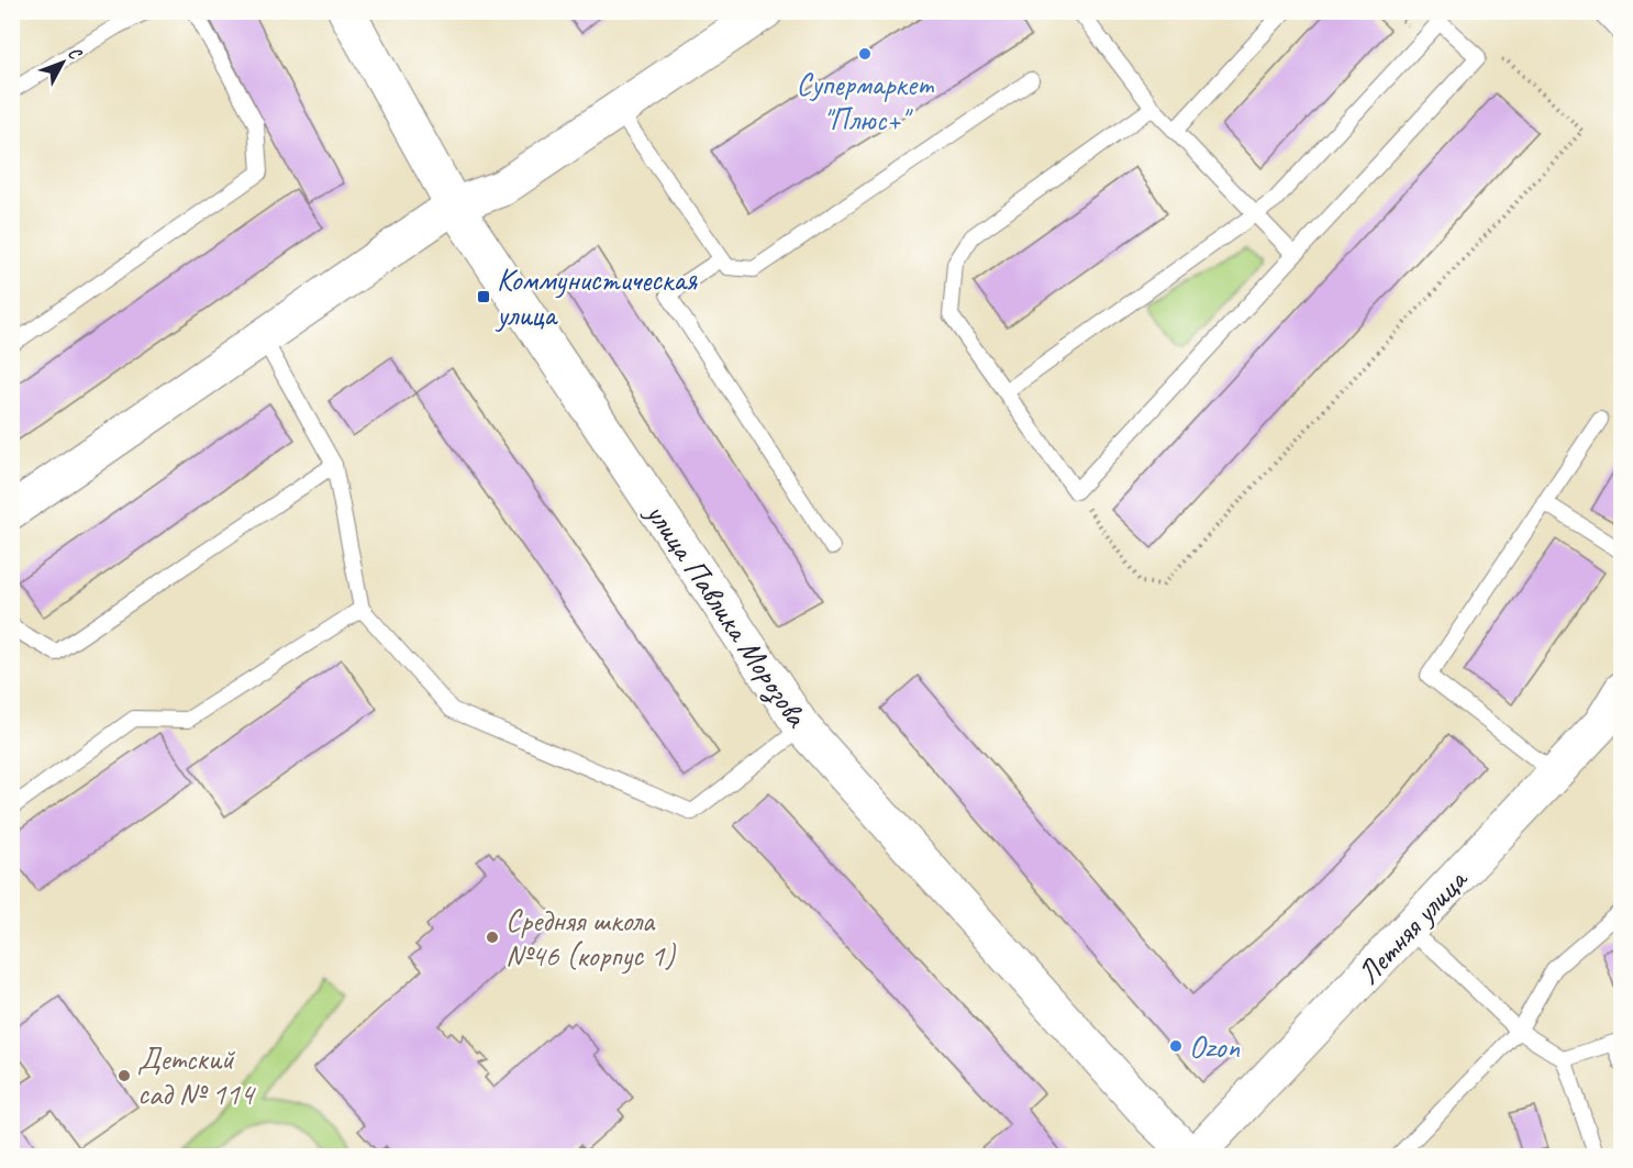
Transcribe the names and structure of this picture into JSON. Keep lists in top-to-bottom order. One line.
{"streets":{"street":["улица Павлика Морозова","Летняя улица"]},"crossings":[["улица Павлика Морозова","Летняя улица"]],"places":{"other":["Супермаркет \"Плюс+\"","Средняя школа №46 (корпус 1)","Ozon","Детский сад № 114"],"transit":["Коммунистическая улица"]},"north":"top right"}
